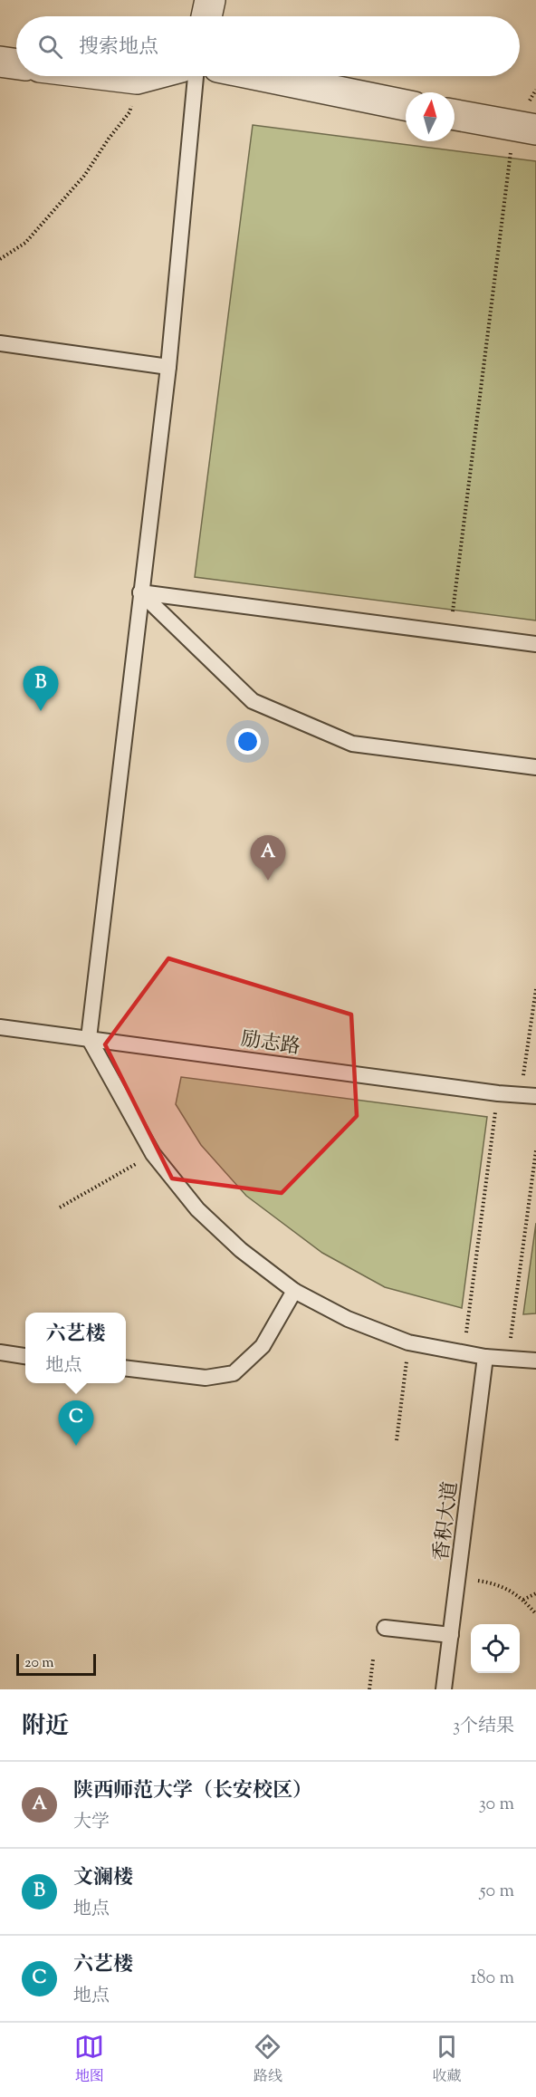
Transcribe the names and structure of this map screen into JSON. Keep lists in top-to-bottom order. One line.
{"streets":{"lane":["励志路","香积大道"]},"scale_bar":"20 m","north":"top","page":{"search":"搜索地点","pins":["B","A","C"],"popup":["六艺楼","地点"],"scale":"20 m","heading":["附近","3个结果"],"list":[{"mark":"A","name":"陕西师范大学（长安校区）","note":"大学","value":"30 m"},{"mark":"B","name":"文澜楼","note":"地点","value":"50 m"},{"mark":"C","name":"六艺楼","note":"地点","value":"180 m"}],"nav":["地图","路线","收藏"]}}
